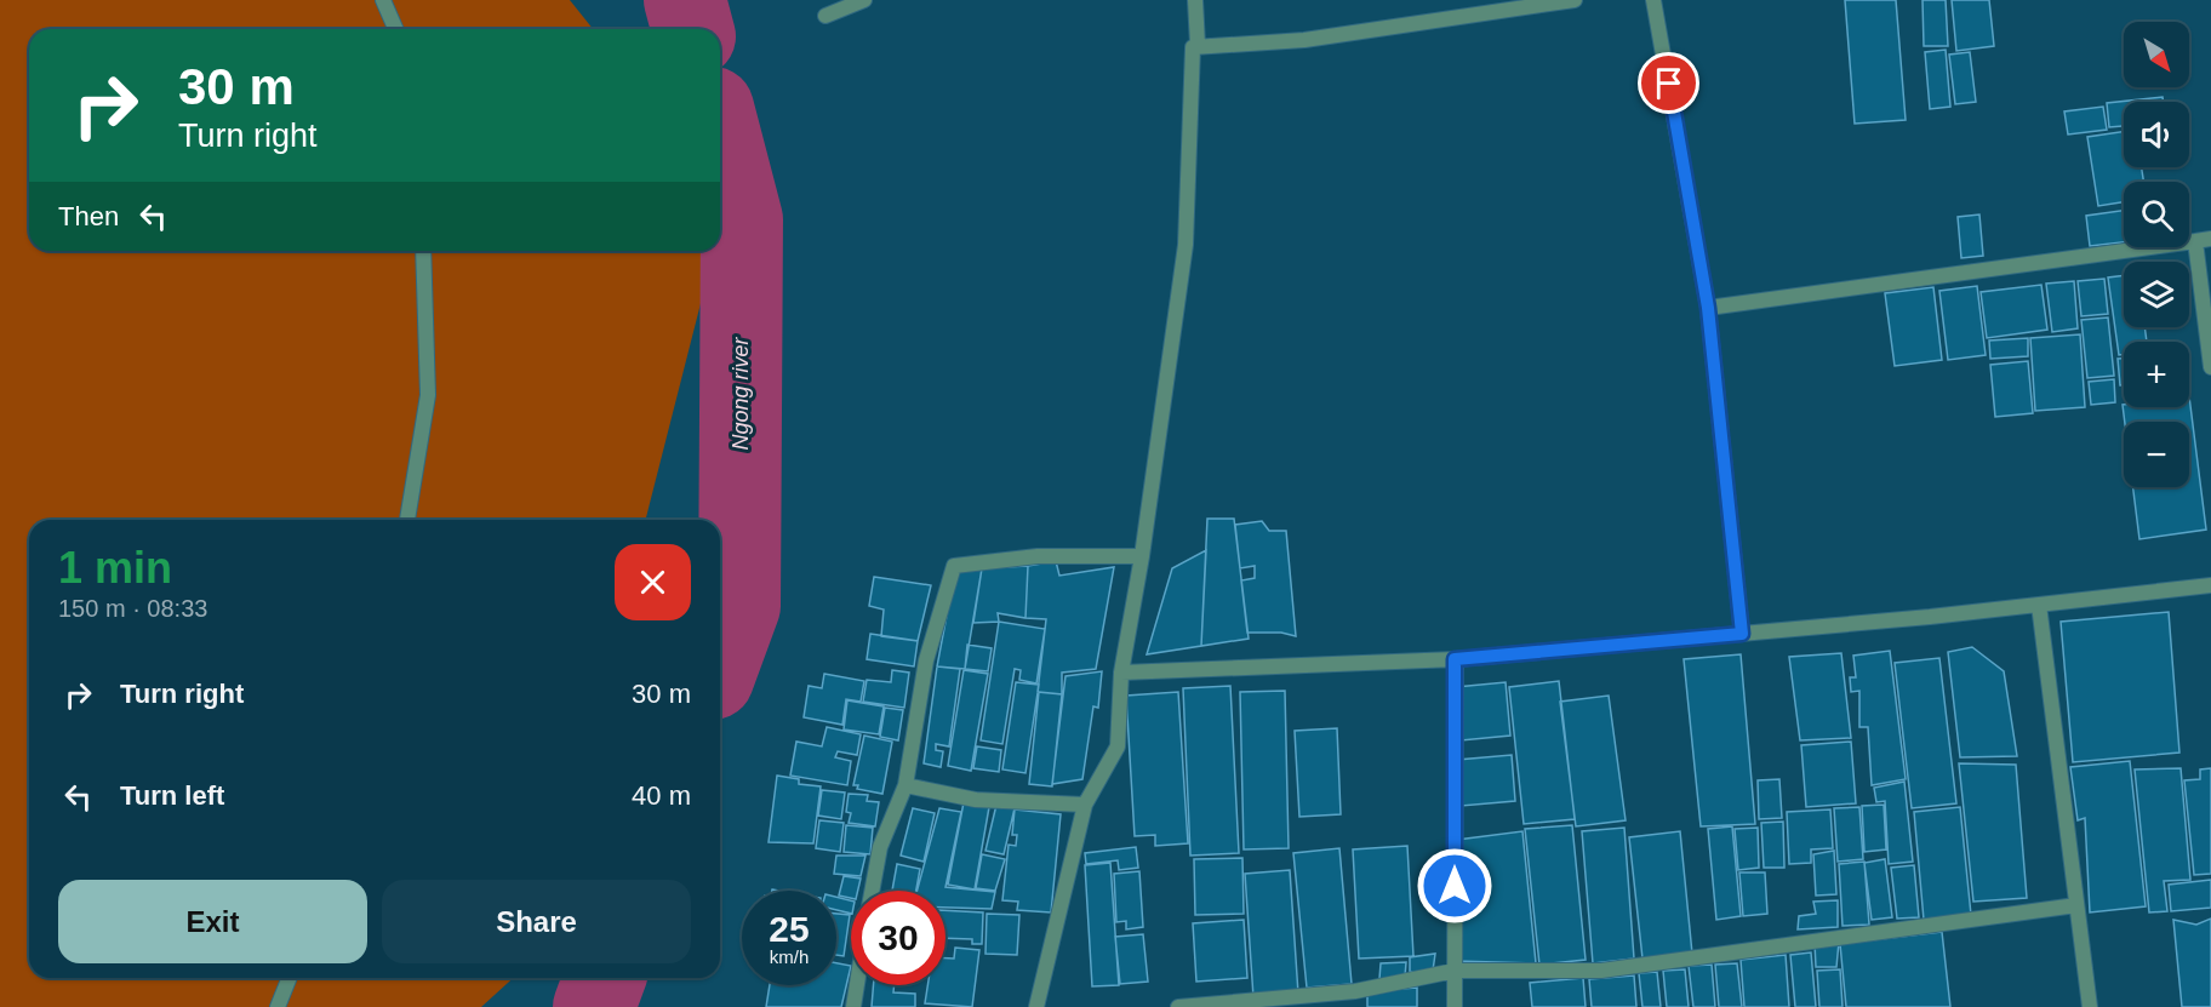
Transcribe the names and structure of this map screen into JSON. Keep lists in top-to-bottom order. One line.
{"water":["Ngong river"],"north":"bottom right","page":{"map_buttons":["+","−"],"turn":["30 m","Turn right"],"then":"Then","heading":["1 min","150 m · 08:33"],"list":[{"name":"Turn right","value":"30 m"},{"name":"Turn left","value":"40 m"}],"buttons":["Exit","Share"],"speed":"25 km/h","limit":"30"}}
